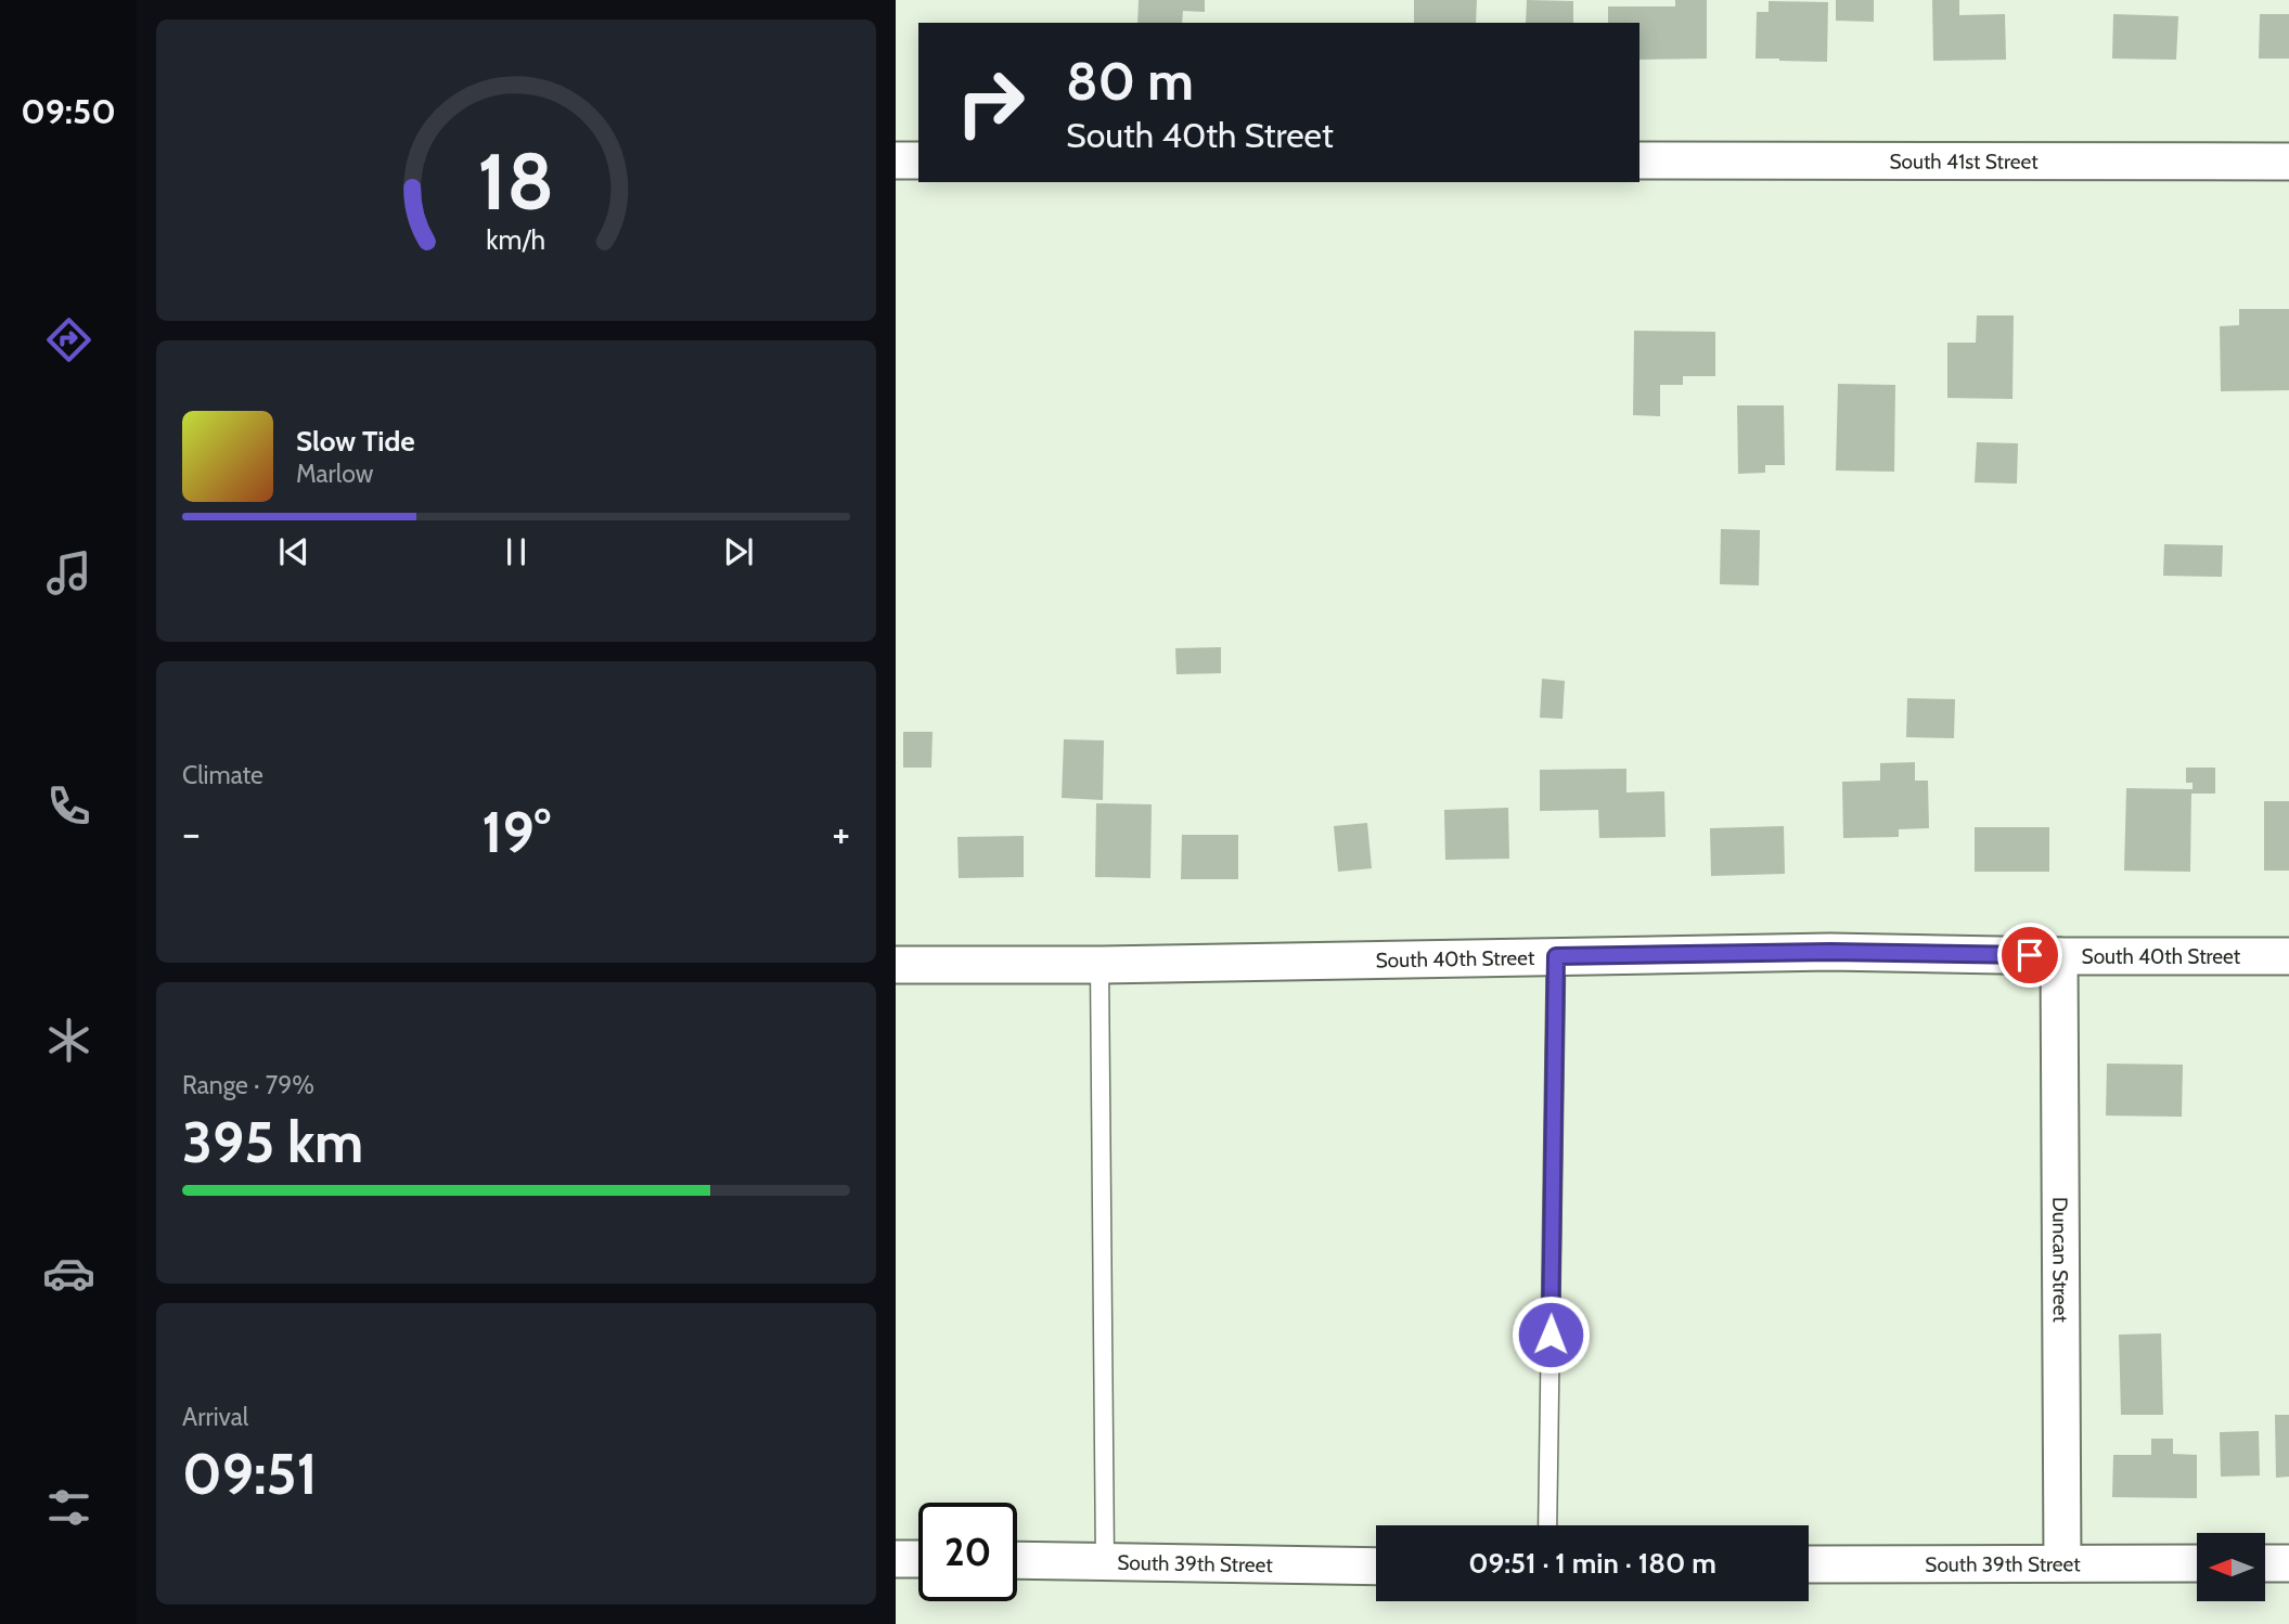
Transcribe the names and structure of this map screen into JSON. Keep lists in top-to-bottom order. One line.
{"streets":{"street":["South 41st Street","South 40th Street","Duncan Street","South 39th Street"]},"crossings":[["South 40th Street","Duncan Street"],["Duncan Street","South 39th Street"]],"north":"left","page":{"tabs":"09:50","turn":["80 m","South 40th Street"],"song":["Slow Tide","Marlow"],"tile":["Climate",["Range · 79%","395 km"],["Arrival","09:51"]],"heat":["−","19°","+"],"limit":"20","trip":"09:51 · 1 min · 180 m","gauge":["18","km/h"]}}
